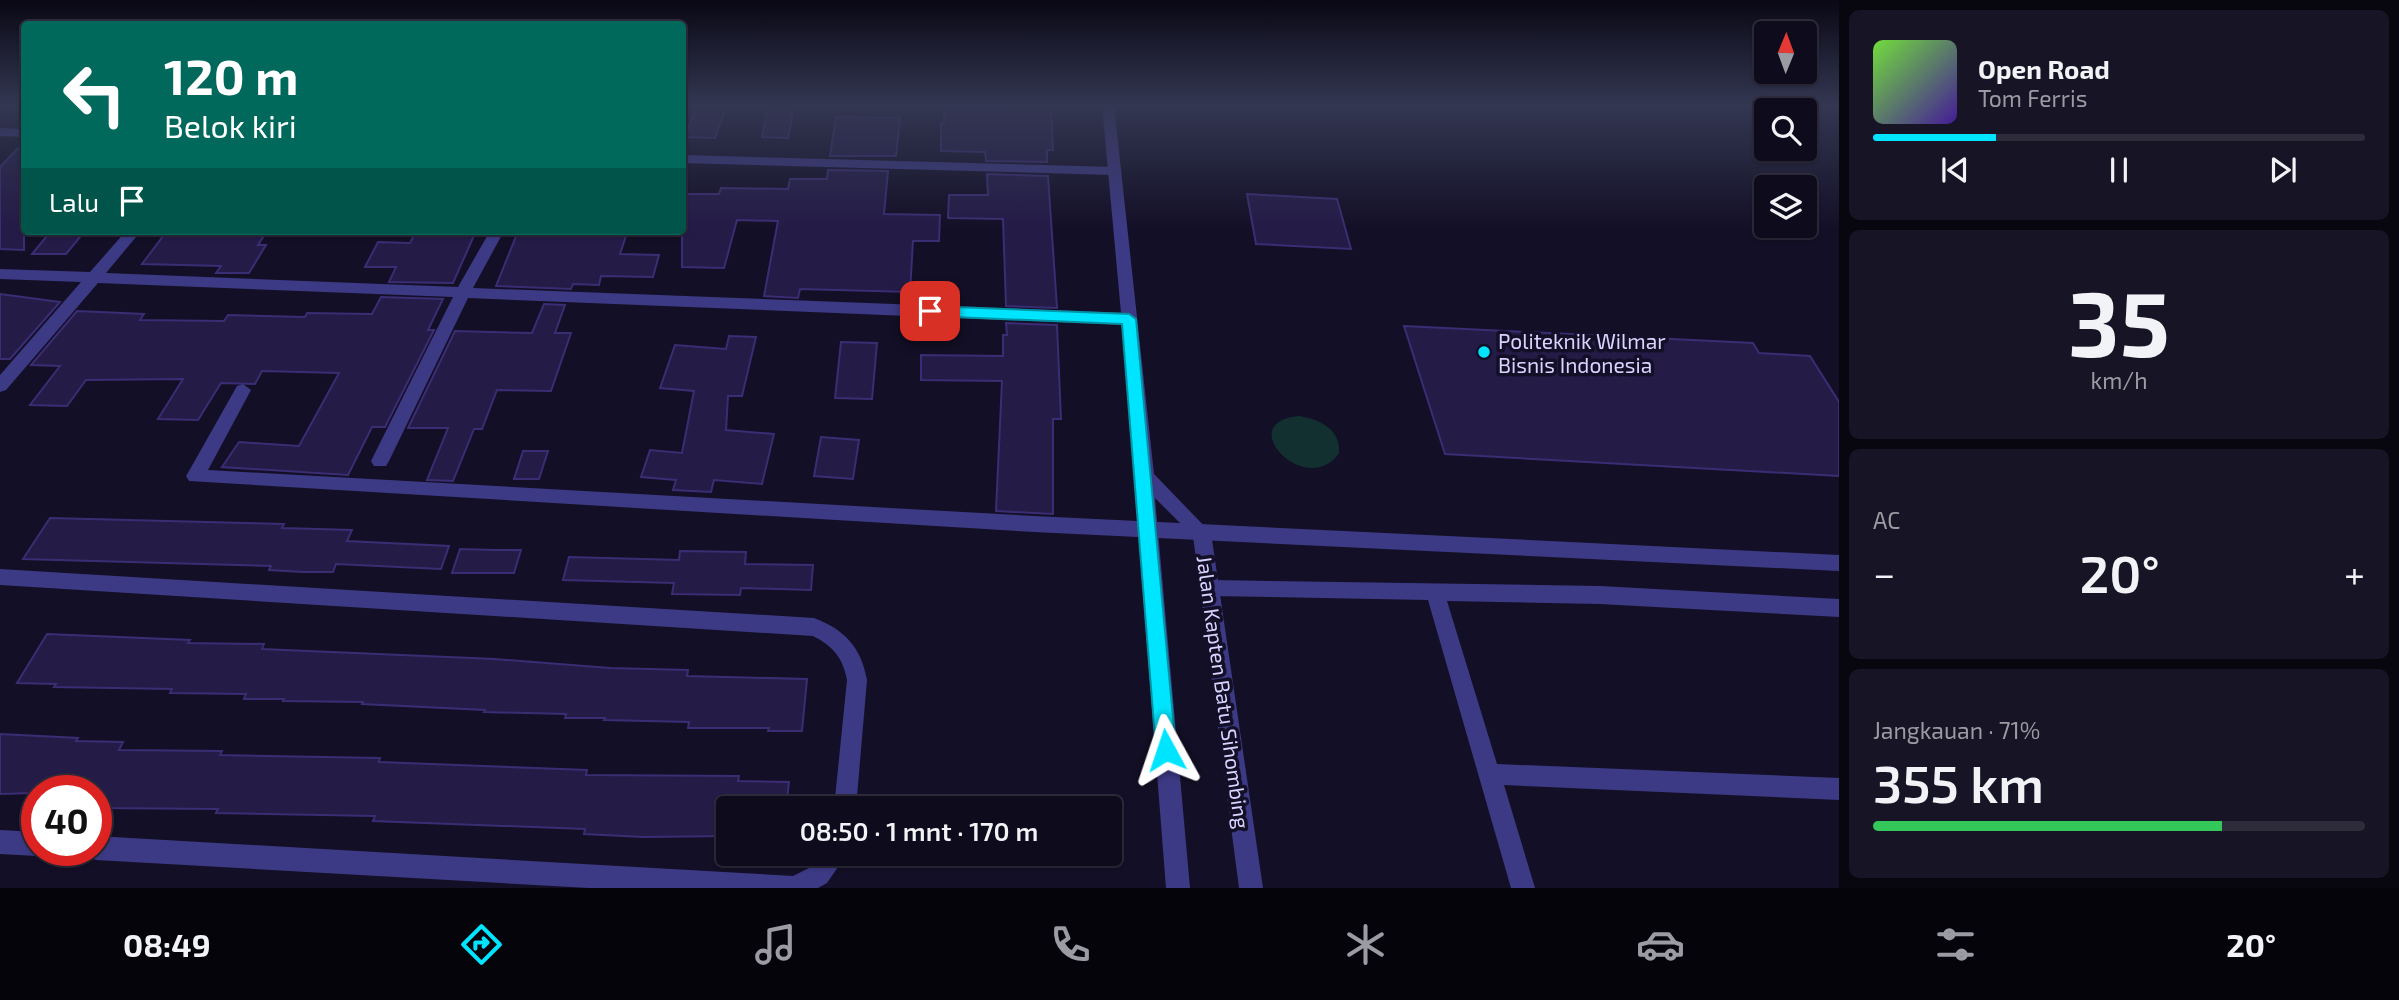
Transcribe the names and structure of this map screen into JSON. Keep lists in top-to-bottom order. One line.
{"streets":{"street":["Jalan Kapten Batu Sihombing"]},"places":["Politeknik Wilmar Bisnis Indonesia"],"north":"top","page":{"turn":["120 m","Belok kiri"],"song":["Open Road","Tom Ferris"],"then":"Lalu","tile":[["35","km/h"],"AC",["Jangkauan · 71%","355 km"]],"heat":["−","20°","+"],"limit":"40","trip":"08:50 · 1 mnt · 170 m","tabs":["08:49","20°"]}}
